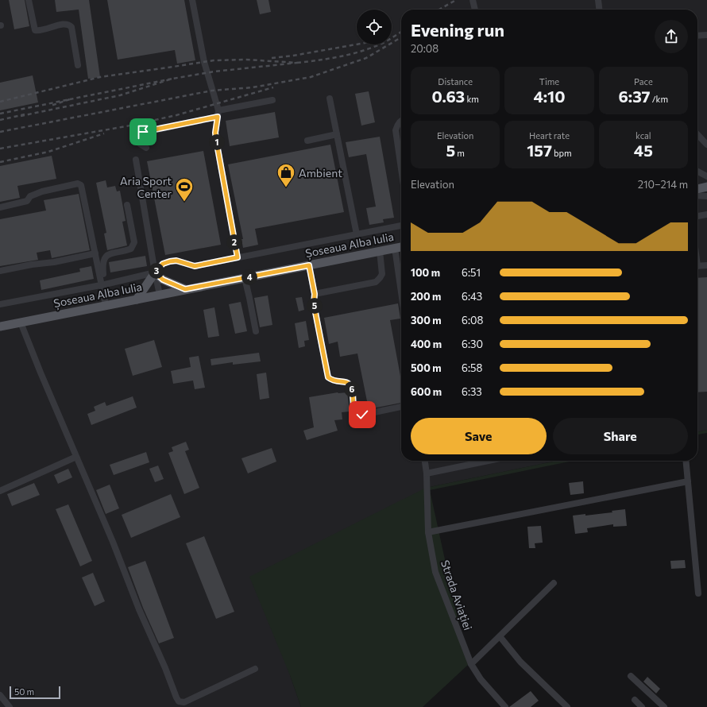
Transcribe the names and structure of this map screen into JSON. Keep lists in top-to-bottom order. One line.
{"streets":{"main road":["Șoseaua Alba Iulia"],"street":["Strada Aviației"]},"places":{"shop":["Ambient"],"sports":["Aria Sport Center"]},"scale_bar":"50 m","page":{"heading":["Evening run","20:08"],"stats":[["Distance","0.63 km"],["Time","4:10"],["Pace","6:37 /km"],["Elevation","5 m"],["Heart rate","157 bpm"],["kcal","45"]],"pins":["1","2","3","4","5","6"],"chart":["Elevation","210–214 m"],"list":[{"name":"100 m","note":"6:51"},{"name":"200 m","note":"6:43"},{"name":"300 m","note":"6:08"},{"name":"400 m","note":"6:30"},{"name":"500 m","note":"6:58"},{"name":"600 m","note":"6:33"}],"buttons":["Save","Share"],"scale":"50 m"}}
